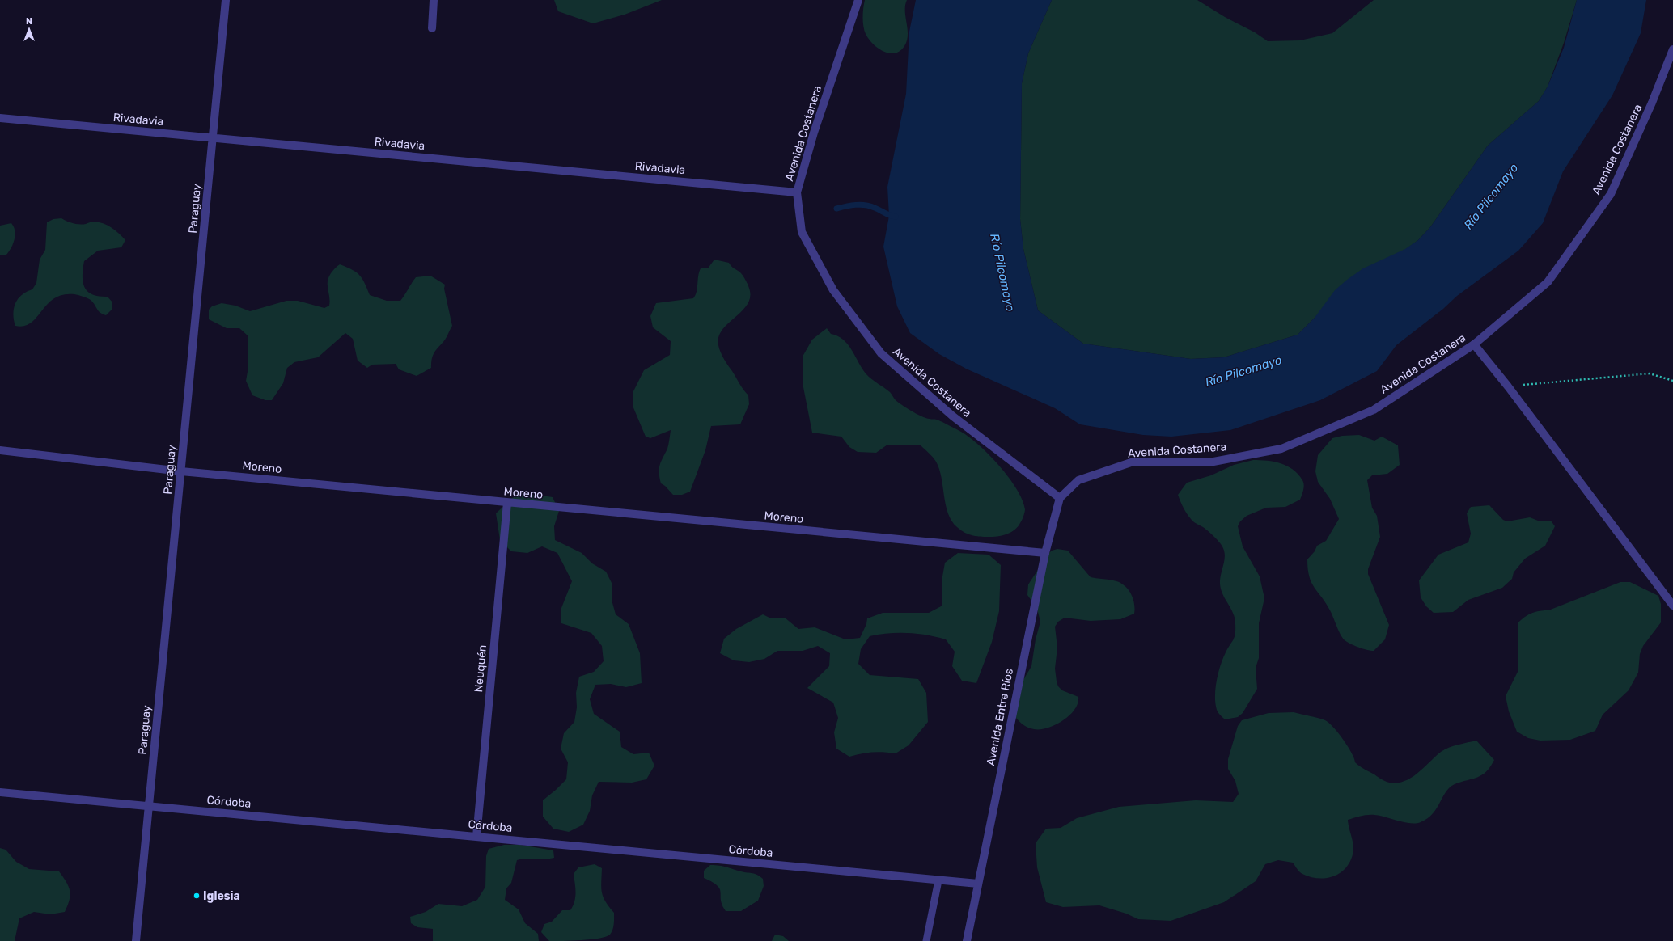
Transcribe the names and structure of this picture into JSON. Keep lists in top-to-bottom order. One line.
{"streets":{"street":["Rivadavia","Avenida Costanera","Paraguay","Moreno","Neuquén","Avenida Entre Ríos","Córdoba"]},"crossings":[["Rivadavia","Avenida Costanera"],["Rivadavia","Paraguay"],["Avenida Costanera","Avenida Entre Ríos"],["Paraguay","Moreno"],["Paraguay","Córdoba"],["Moreno","Neuquén"],["Moreno","Avenida Entre Ríos"],["Neuquén","Córdoba"],["Avenida Entre Ríos","Córdoba"]],"water":["Río Pilcomayo"],"places":["Iglesia"],"north":"top"}
